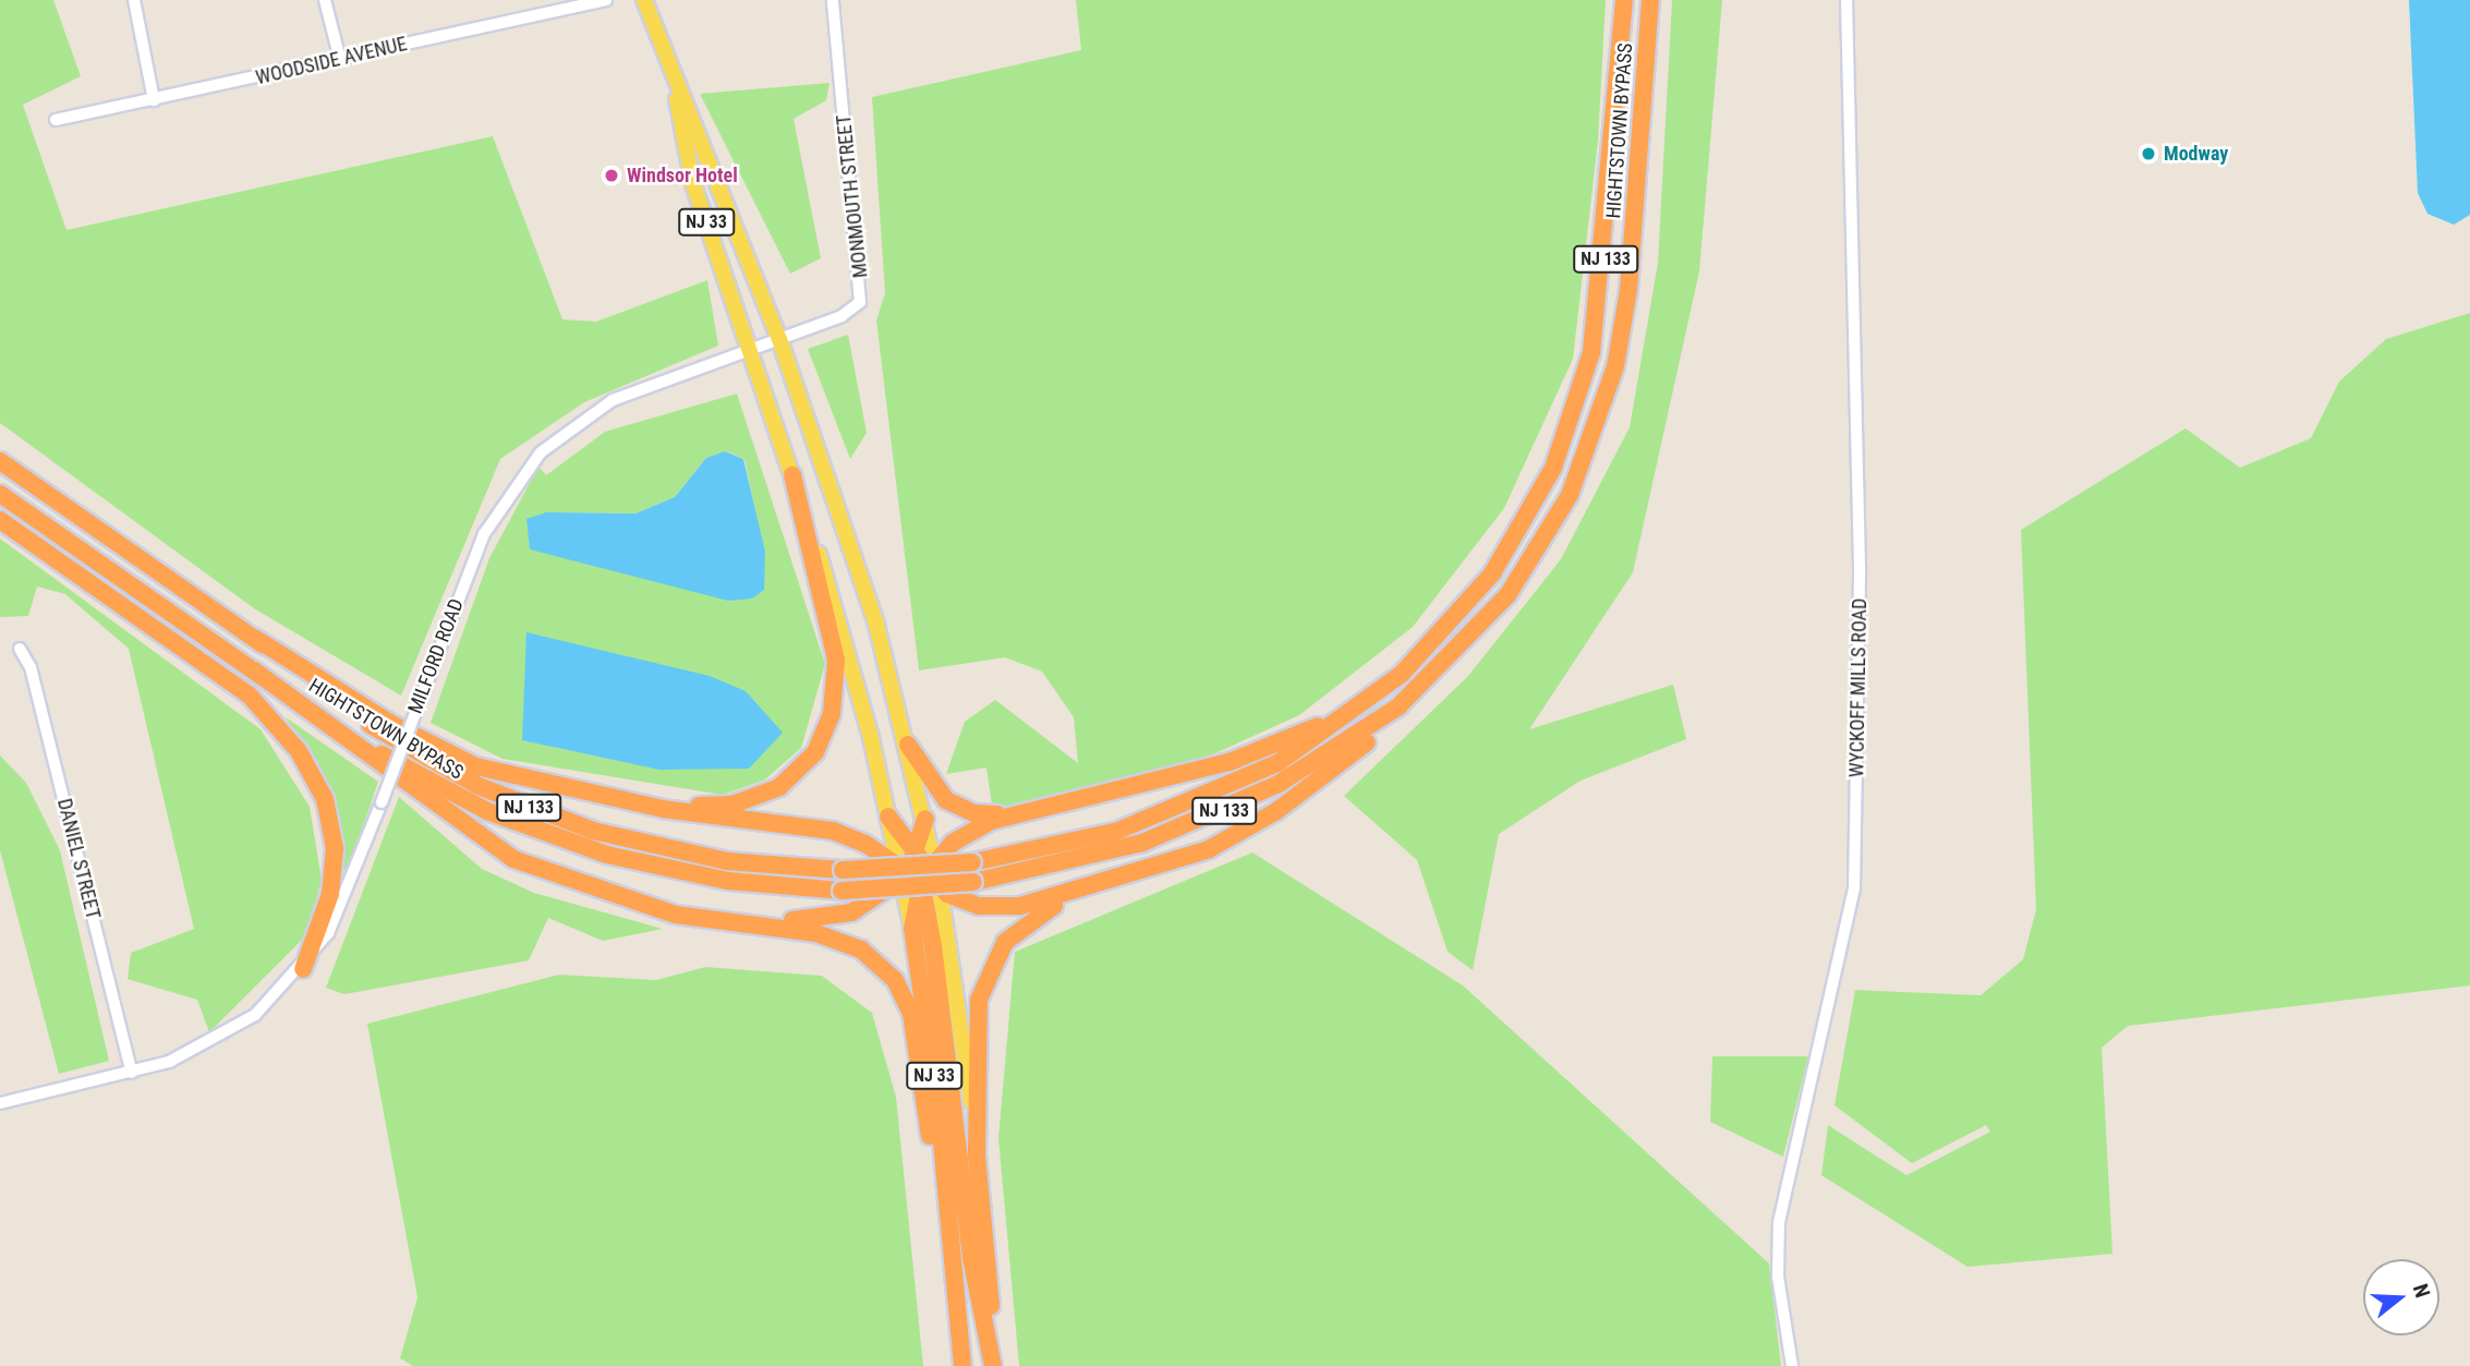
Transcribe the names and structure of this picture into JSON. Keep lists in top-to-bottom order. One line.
{"streets":{"highway":["HIGHTSTOWN BYPASS","NJ 33","NJ 133"],"street":["WOODSIDE AVENUE","MONMOUTH STREET","MILFORD ROAD","WYCKOFF MILLS ROAD","DANIEL STREET"]},"crossings":[["MONMOUTH STREET","NJ 33"],["MONMOUTH STREET","MILFORD ROAD"],["NJ 33","MILFORD ROAD"],["MILFORD ROAD","DANIEL STREET"]],"places":["Modway","Windsor Hotel"],"north":"right"}
